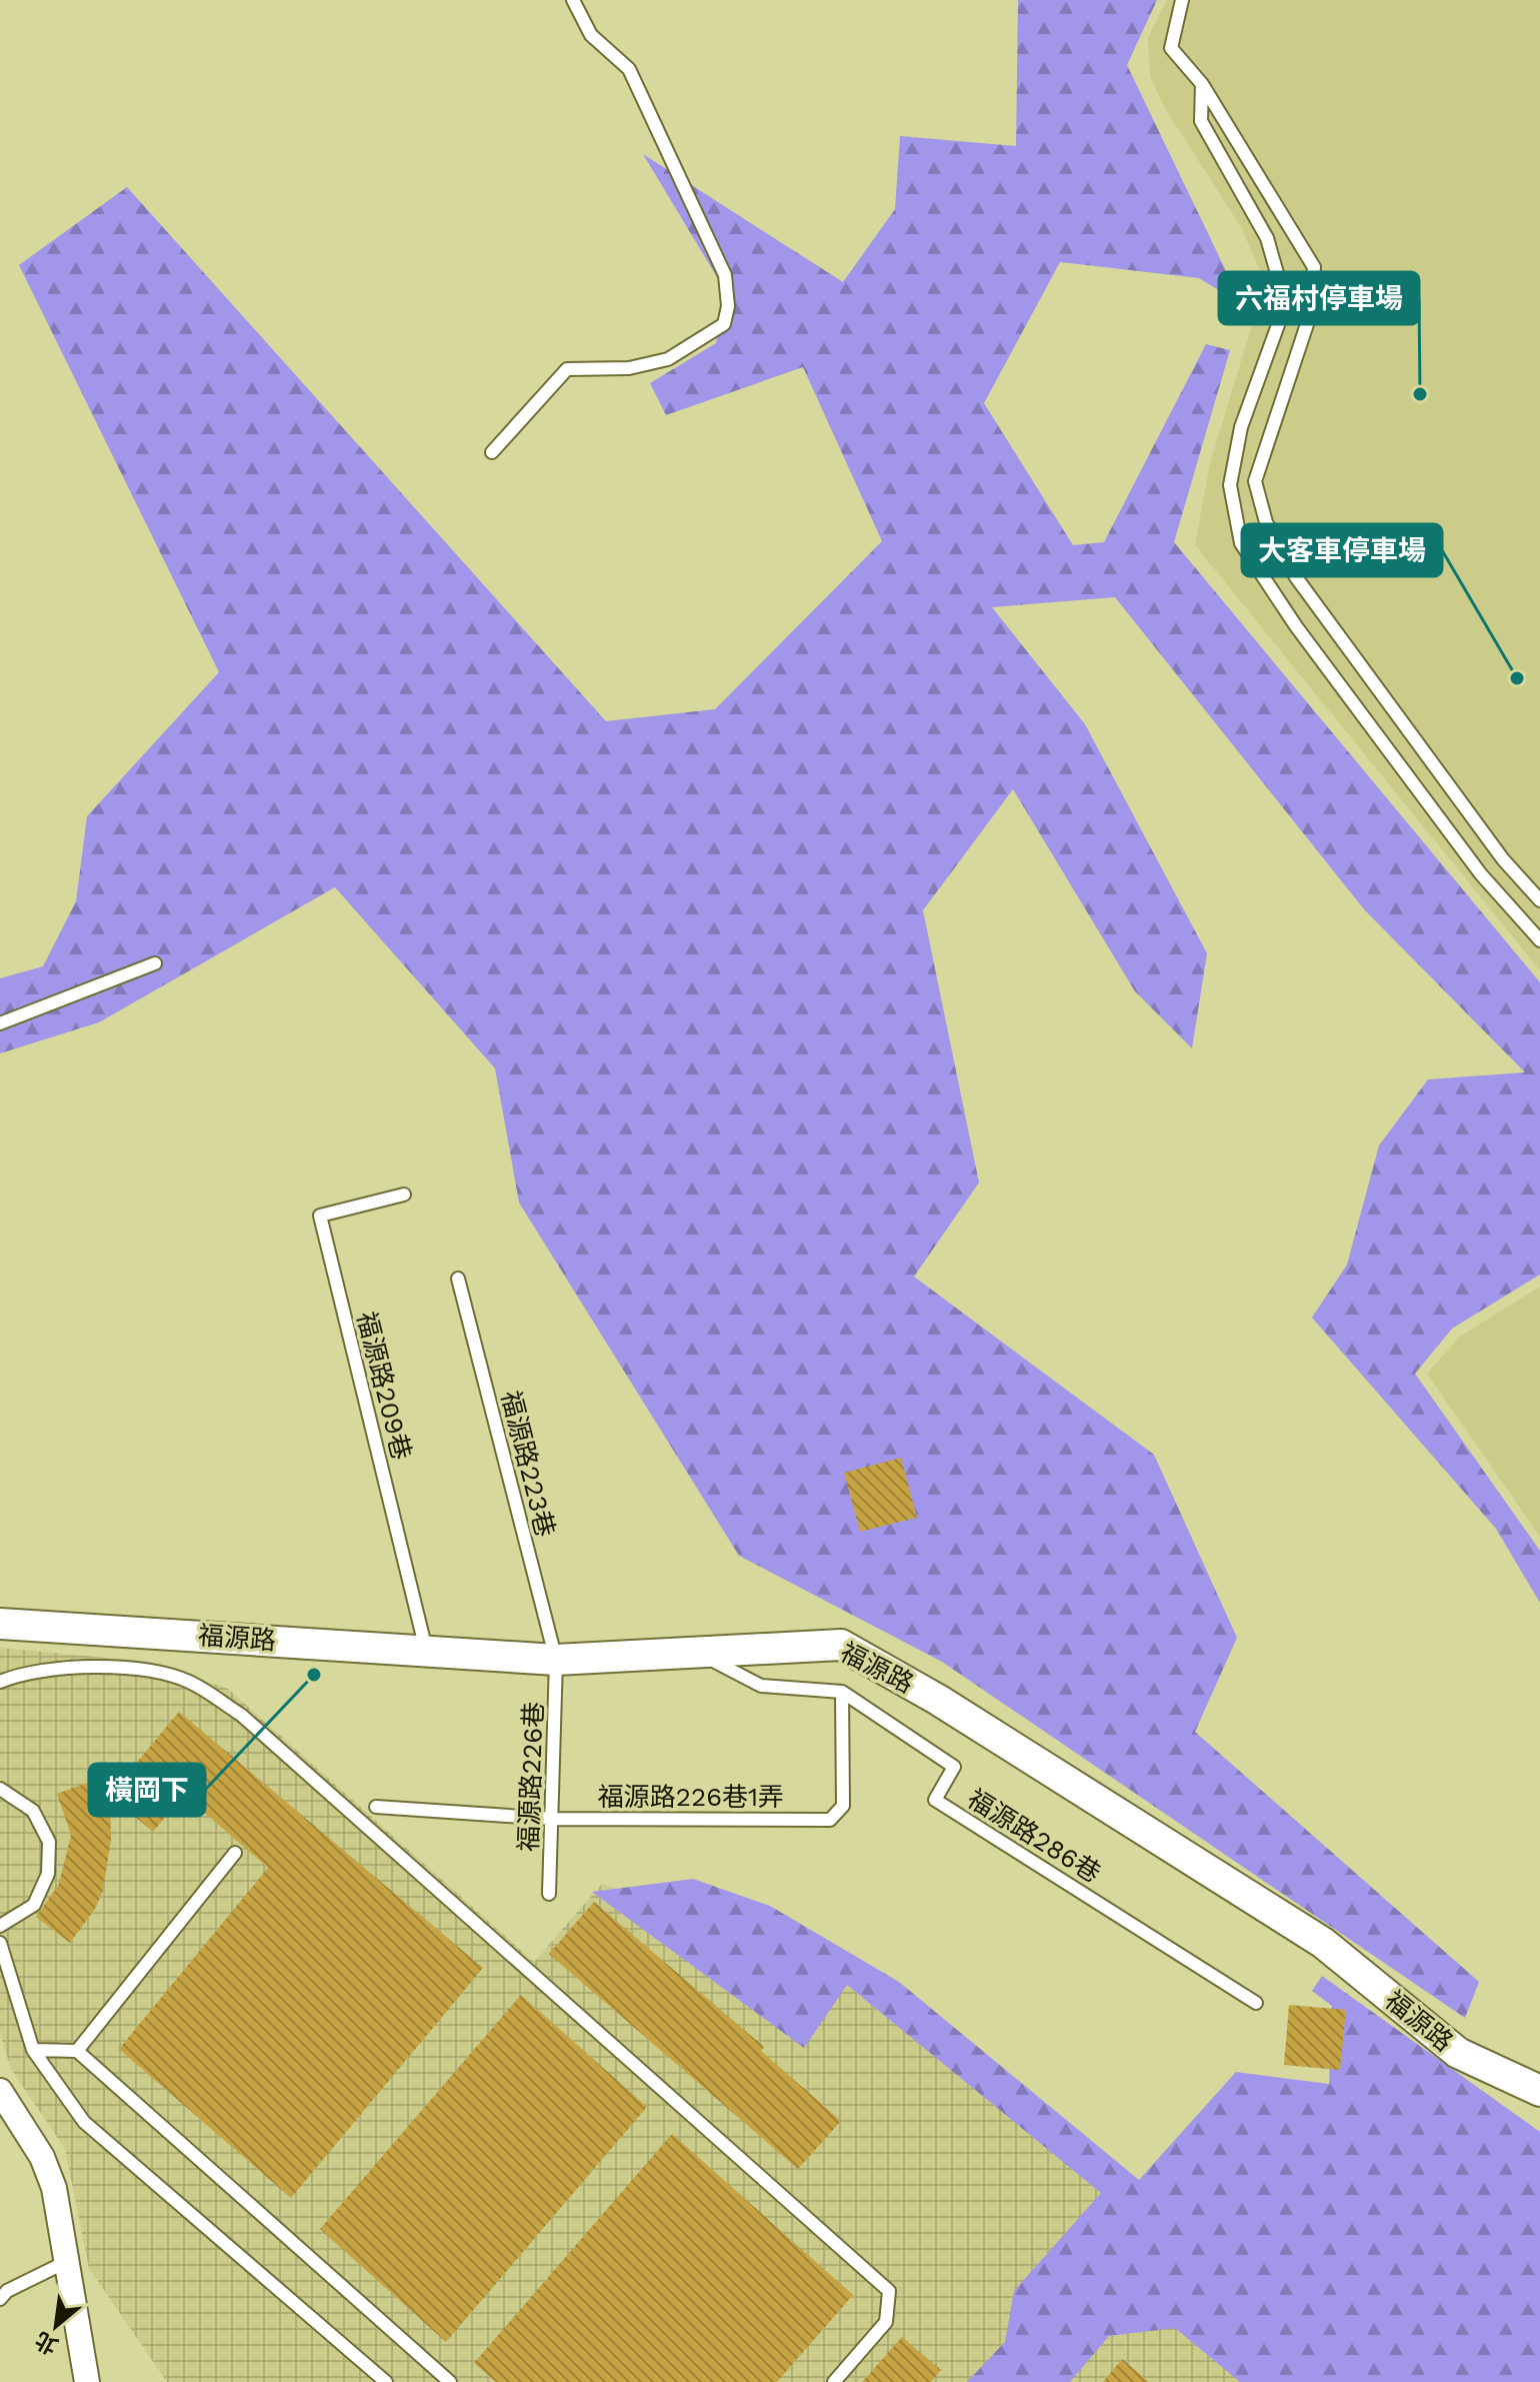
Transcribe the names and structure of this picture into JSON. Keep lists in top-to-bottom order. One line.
{"streets":{"street":["福源路"],"lane":["福源路209巷","福源路223巷","福源路226巷","福源路226巷1弄","福源路286巷"]},"crossings":[["福源路209巷","福源路"],["福源路223巷","福源路"],["福源路223巷","福源路226巷"],["福源路","福源路226巷"],["福源路226巷","福源路226巷1弄"],["福源路226巷1弄","福源路286巷"]],"places":["六福村停車場","大客車停車場","橫岡下"],"north":"bottom left"}
